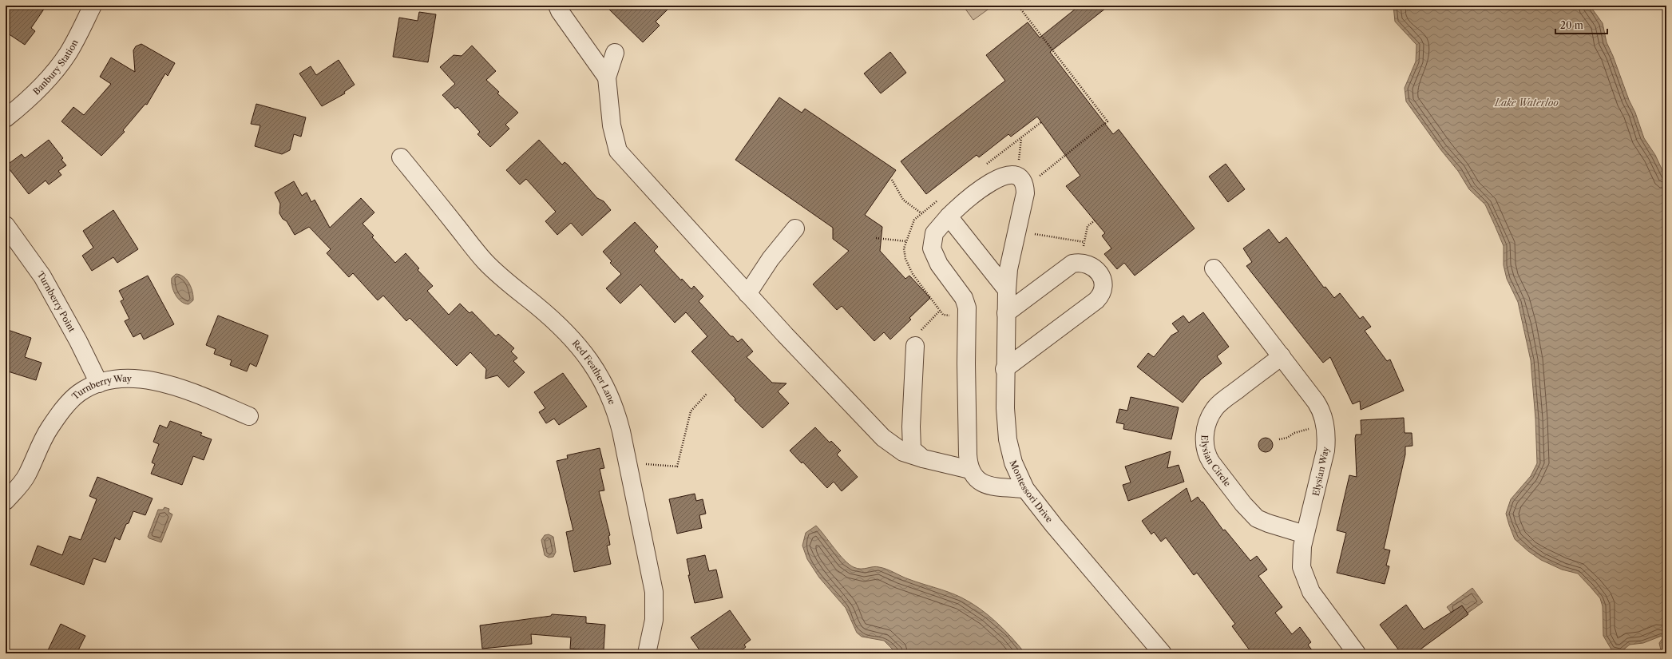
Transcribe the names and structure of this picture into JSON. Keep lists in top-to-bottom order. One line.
{"streets":{"street":["Banbury Station","Turnberry Point","Red Feather Lane","Turnberry Way","Elysian Circle","Elysian Way","Montessori Drive"]},"crossings":[["Turnberry Point","Turnberry Way"],["Elysian Circle","Elysian Way"]],"water":["Lake Waterloo"],"scale_bar":"20 m"}
